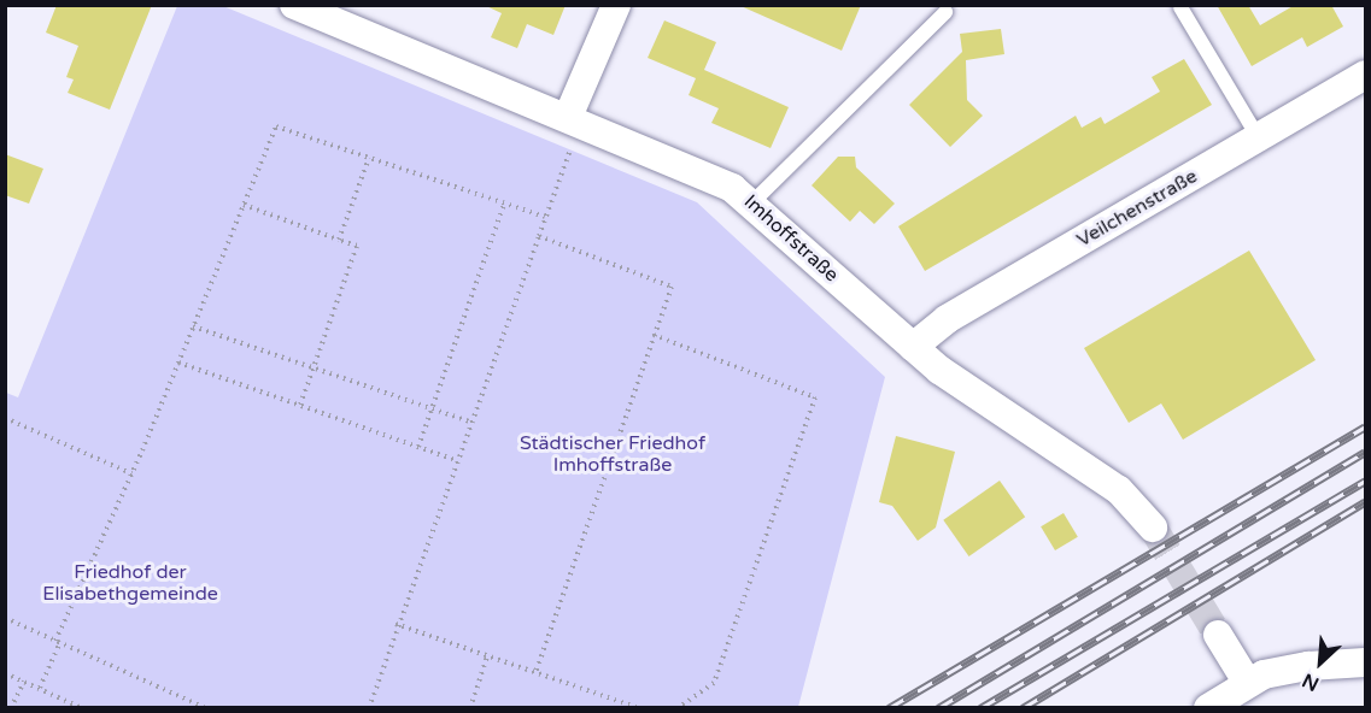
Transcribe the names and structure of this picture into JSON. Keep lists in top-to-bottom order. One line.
{"streets":{"street":["Veilchenstraße","Imhoffstraße"]},"crossings":[["Veilchenstraße","Imhoffstraße"]],"parks":["Städtischer Friedhof Imhoffstraße","Friedhof der Elisabethgemeinde"],"north":"bottom left"}
